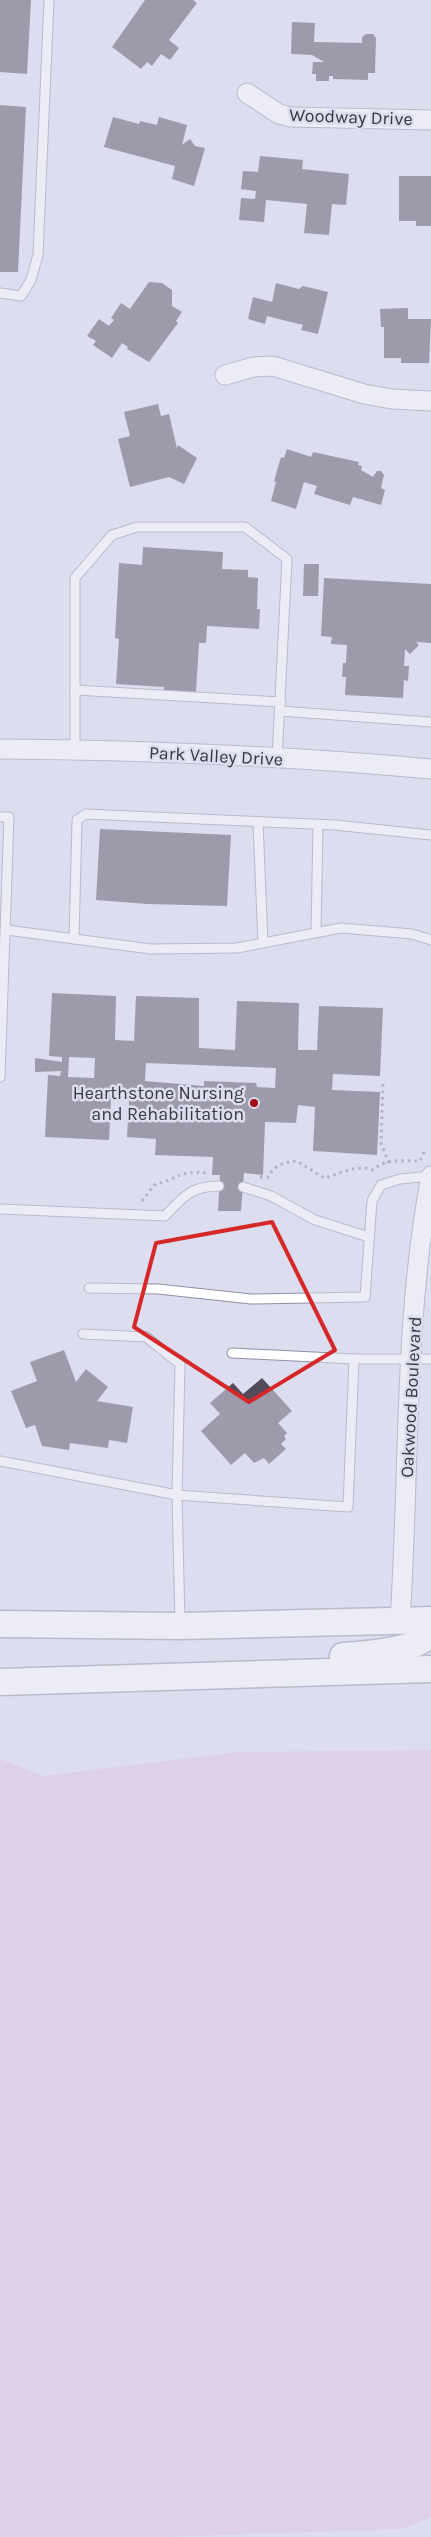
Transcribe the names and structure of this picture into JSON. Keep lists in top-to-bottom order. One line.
{"streets":{"street":["Woodway Drive","Park Valley Drive","Oakwood Boulevard"]},"places":["Hearthstone Nursing and Rehabilitation"]}
